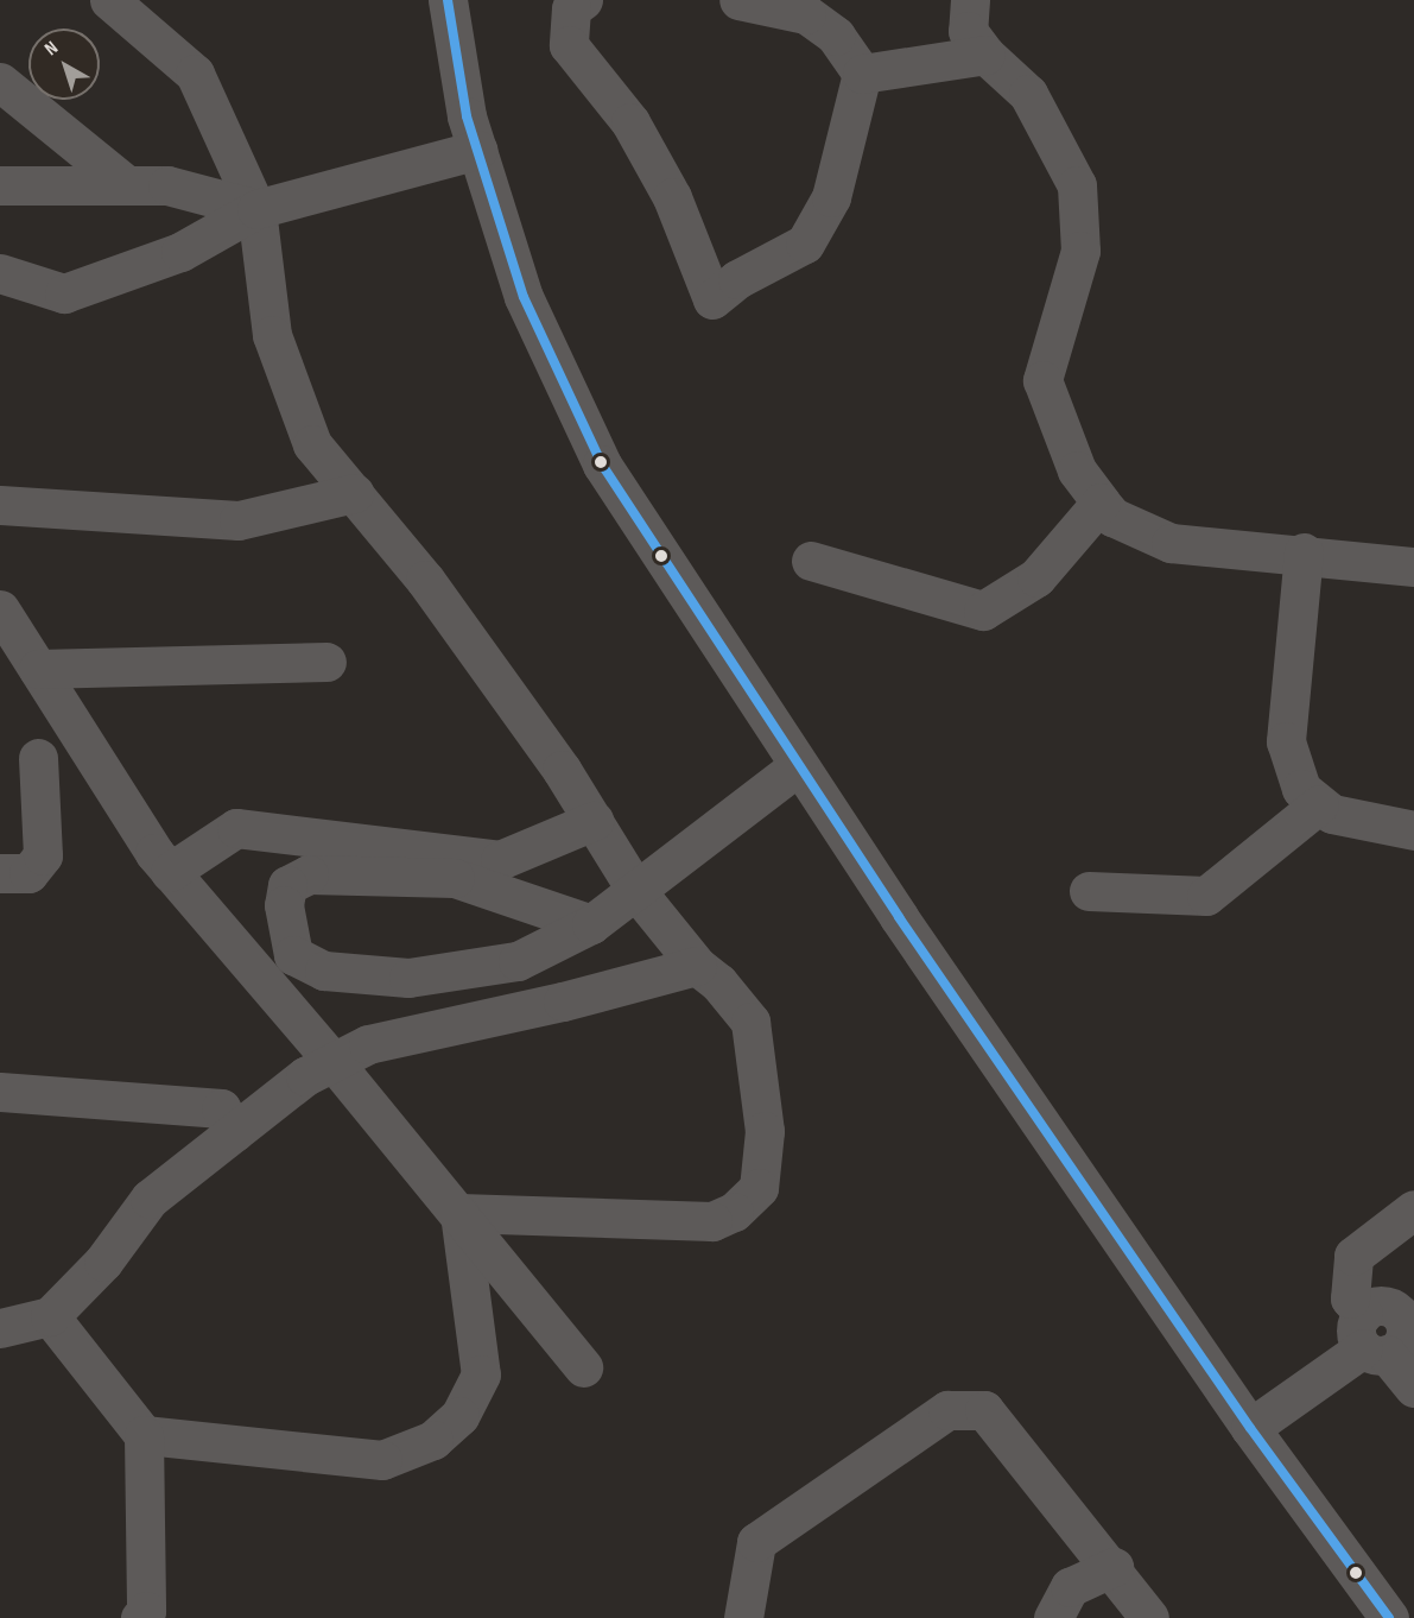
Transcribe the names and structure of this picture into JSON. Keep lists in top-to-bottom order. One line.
{"north":"top left"}
